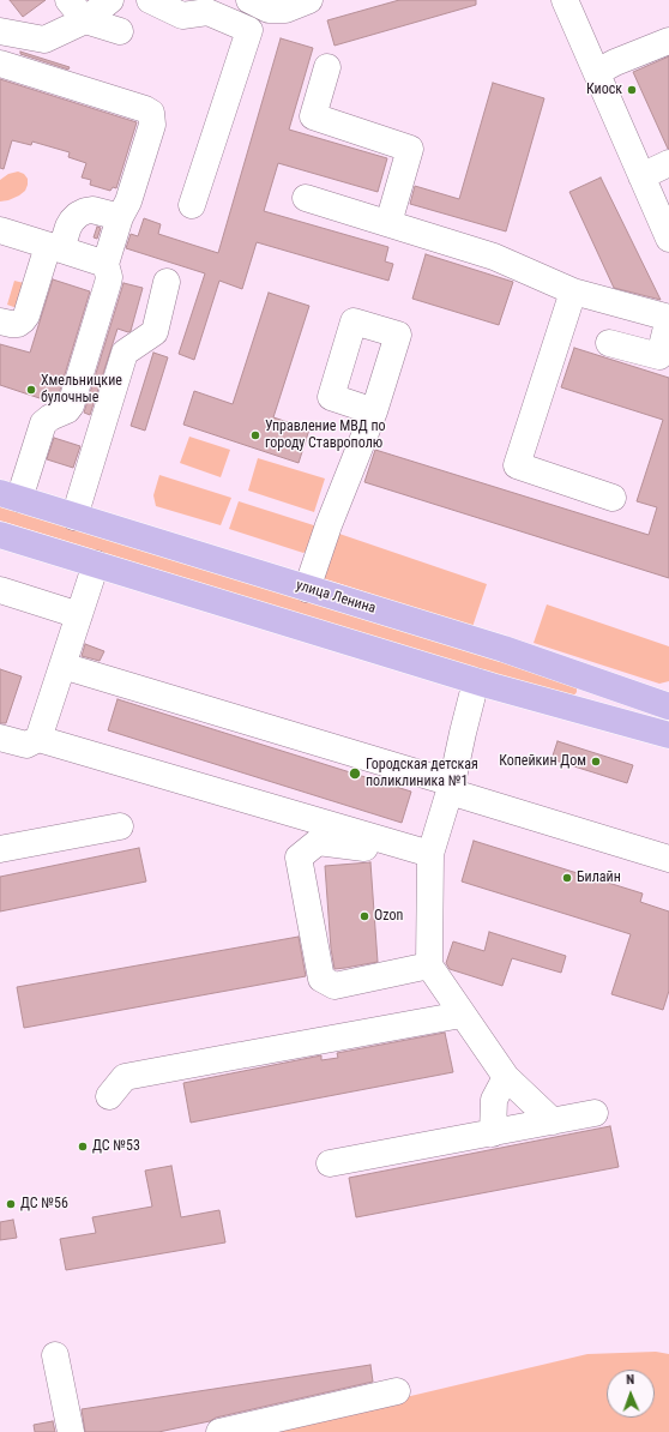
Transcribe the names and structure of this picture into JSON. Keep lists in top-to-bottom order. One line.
{"streets":{"main road":["улица Ленина"]},"places":["Киоск","Хмельницкие булочные","Управление МВД по городу Ставрополю","Копейкин Дом","Городская детская поликлиника №1","Билайн","Ozon","ДС №53","ДС №56"],"north":"top"}
